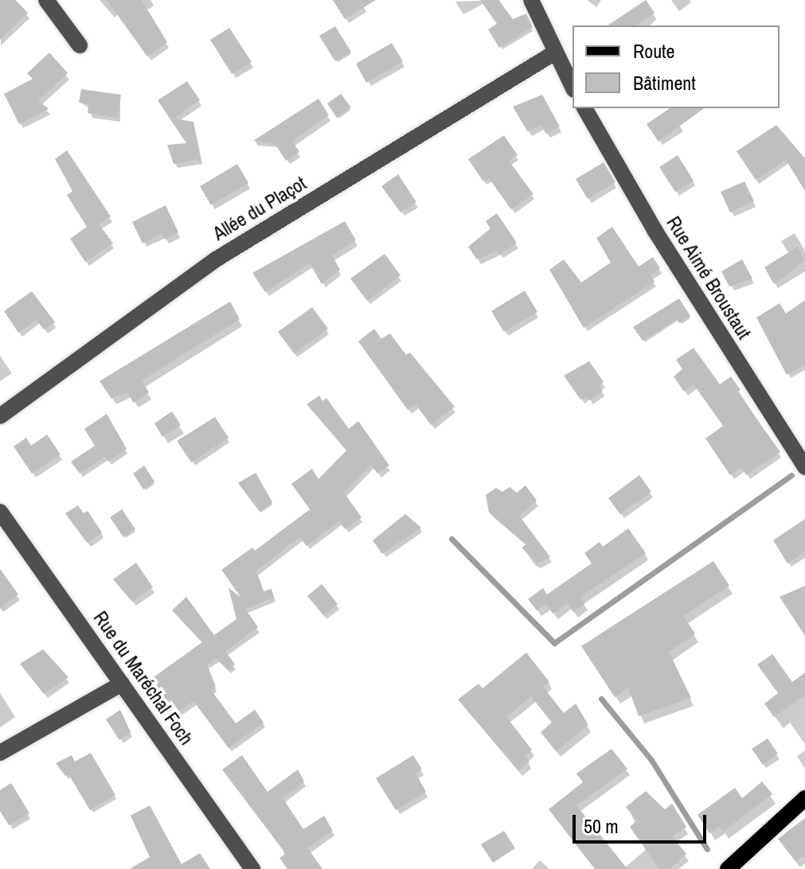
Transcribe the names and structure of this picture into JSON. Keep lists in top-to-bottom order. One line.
{"streets":{"street":["Allée du Plaçot","Rue Aimé Broustaut","Rue du Maréchal Foch"]},"legend":["Route","Bâtiment"],"scale_bar":"50 m"}
